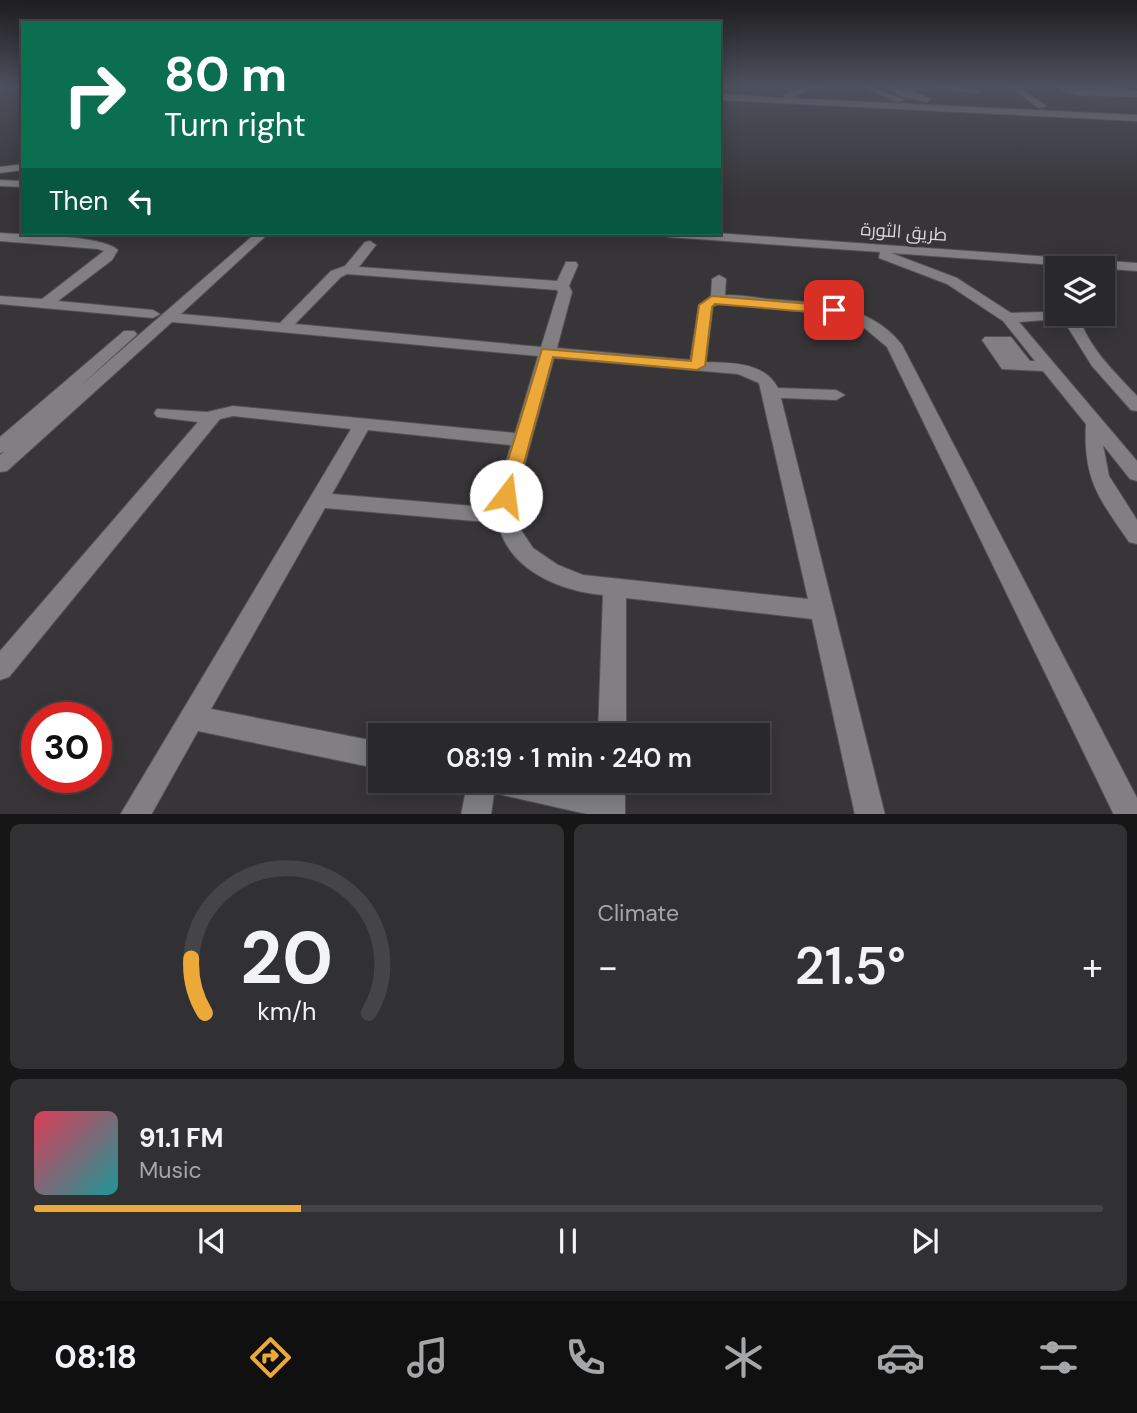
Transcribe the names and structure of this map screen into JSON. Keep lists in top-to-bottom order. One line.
{"streets":{"street":["طريق الثورة"]},"page":{"turn":["80 m","Turn right"],"then":"Then","limit":"30","trip":"08:19 · 1 min · 240 m","tile":"Climate","heat":["−","21.5°","+"],"song":["91.1 FM","Music"],"tabs":"08:18","gauge":["20","km/h"]}}
